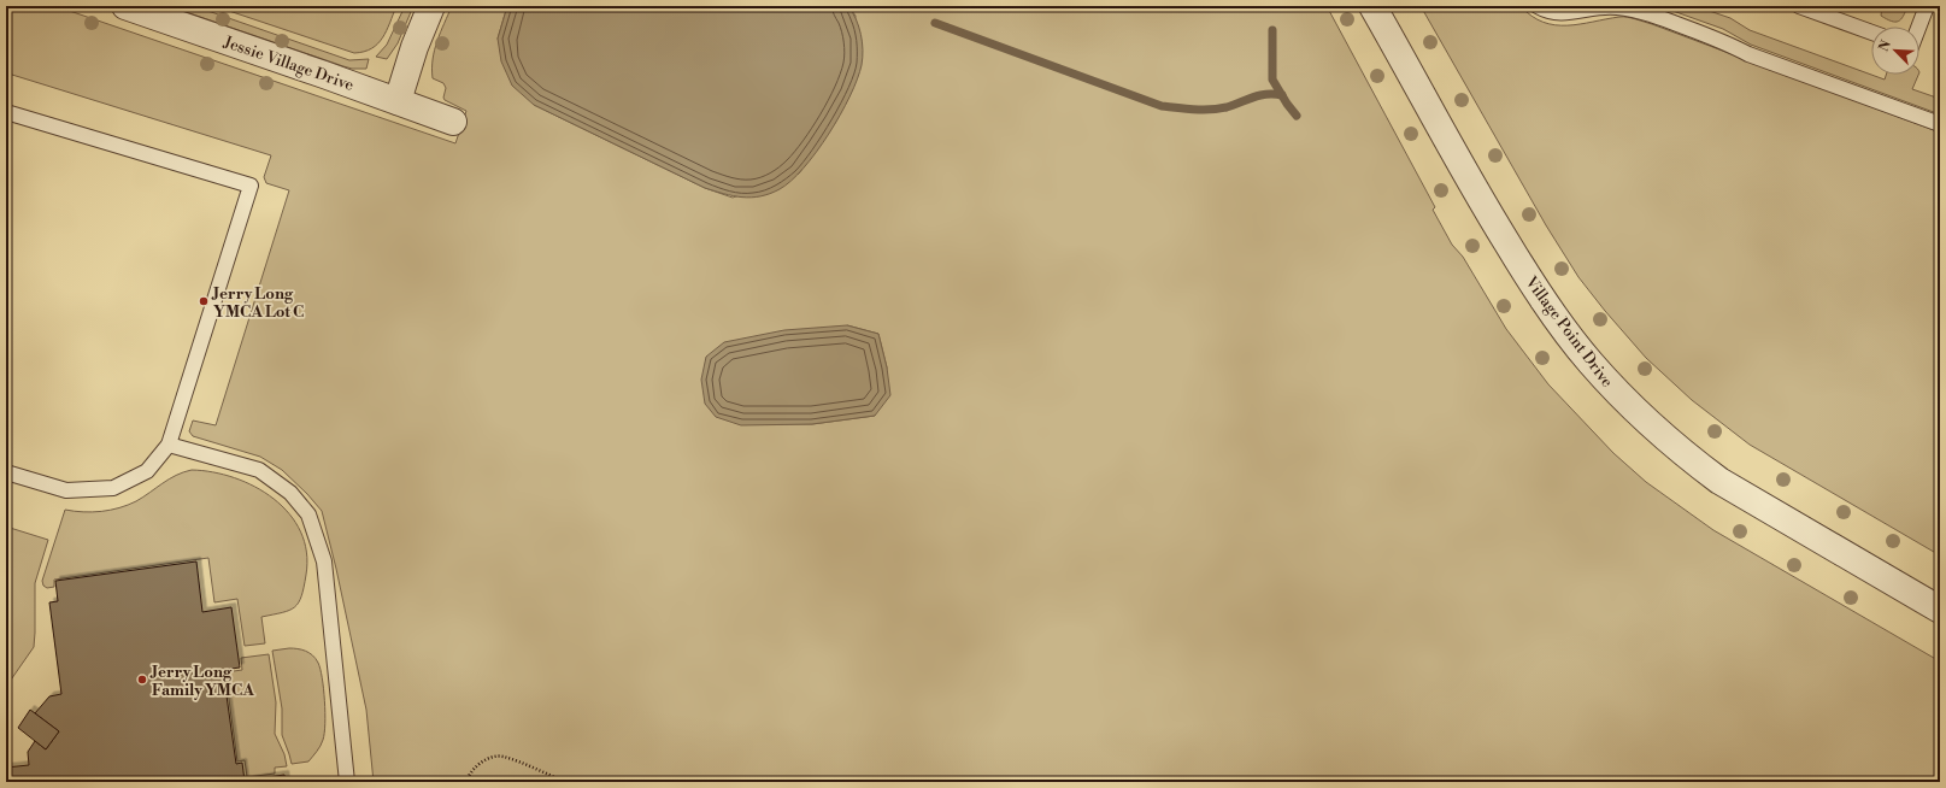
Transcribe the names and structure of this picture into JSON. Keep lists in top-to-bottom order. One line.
{"streets":{"street":["Jessie Village Drive","Village Point Drive"]},"places":["Jerry Long YMCA Lot C","Jerry Long Family YMCA"],"north":"top left"}
